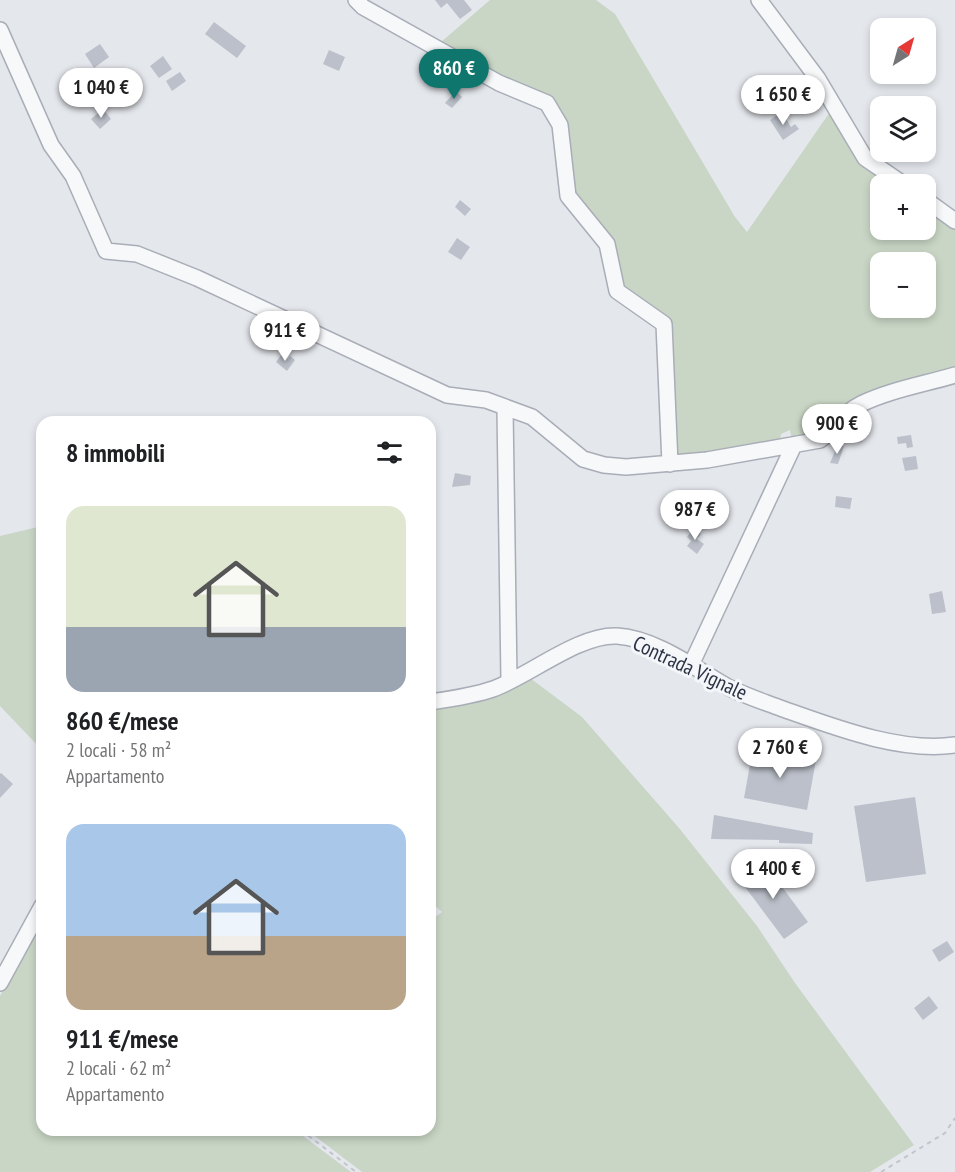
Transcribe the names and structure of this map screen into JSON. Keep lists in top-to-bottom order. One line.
{"streets":{"street":["Contrada Vignale"]},"north":"top right","page":{"map_buttons":["+","−"],"price":["860 €","1 040 €","1 650 €","911 €","900 €","987 €","2 760 €","1 400 €"],"heading":"8 immobili","list":[{"name":"860 €/mese","note":"2 locali · 58 m² · Appartamento"},{"name":"911 €/mese","note":"2 locali · 62 m² · Appartamento"}]}}
